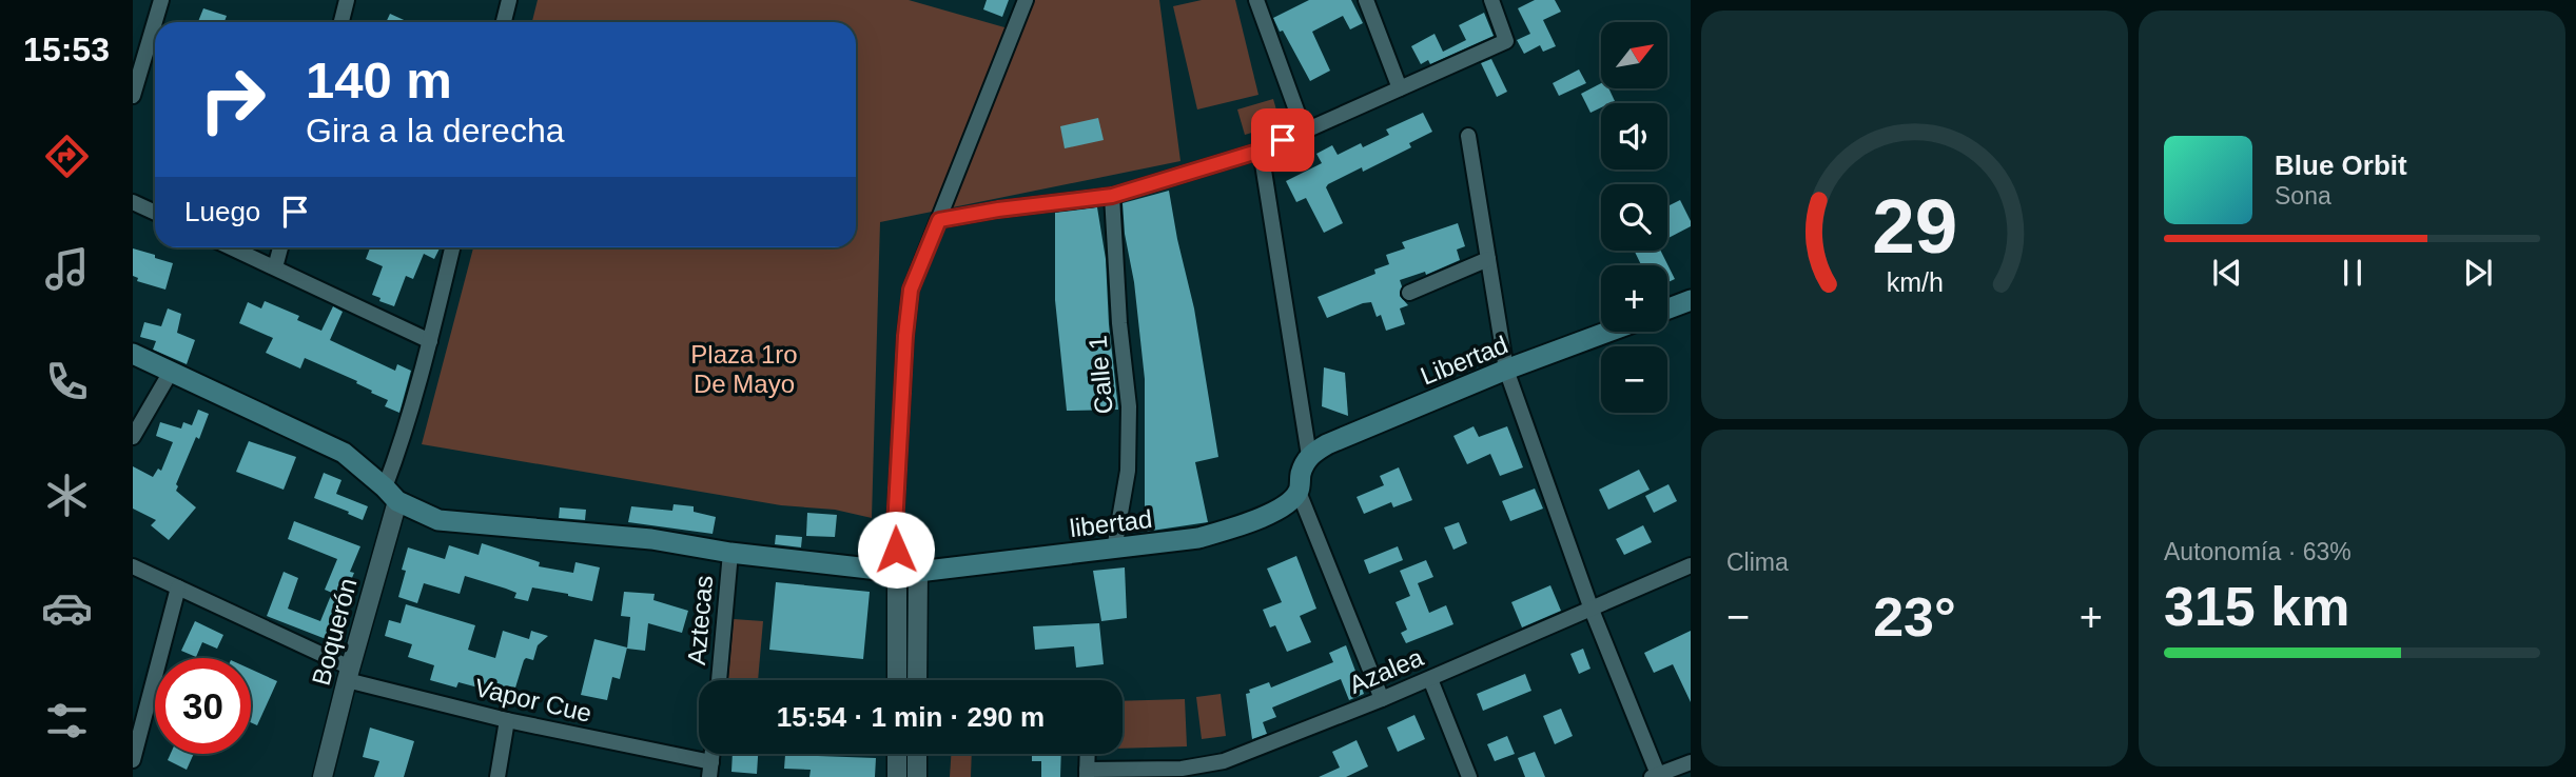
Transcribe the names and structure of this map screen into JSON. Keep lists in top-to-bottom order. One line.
{"streets":{"main road":["Libertad","libertad"],"street":["Calle 1","Aztecas","Boquerón","Azalea","Vapor Cue"]},"crossings":[["Calle 1","libertad"],["libertad","Aztecas"],["libertad","Boquerón"],["Boquerón","Vapor Cue"]],"parks":["Plaza 1ro De Mayo"],"north":"top right","page":{"tabs":"15:53","map_buttons":["+","−"],"turn":["140 m","Gira a la derecha"],"song":["Blue Orbit","Sona"],"then":"Luego","tile":["Clima",["Autonomía · 63%","315 km"]],"heat":["−","23°","+"],"limit":"30","trip":"15:54 · 1 min · 290 m","gauge":["29","km/h"]}}
